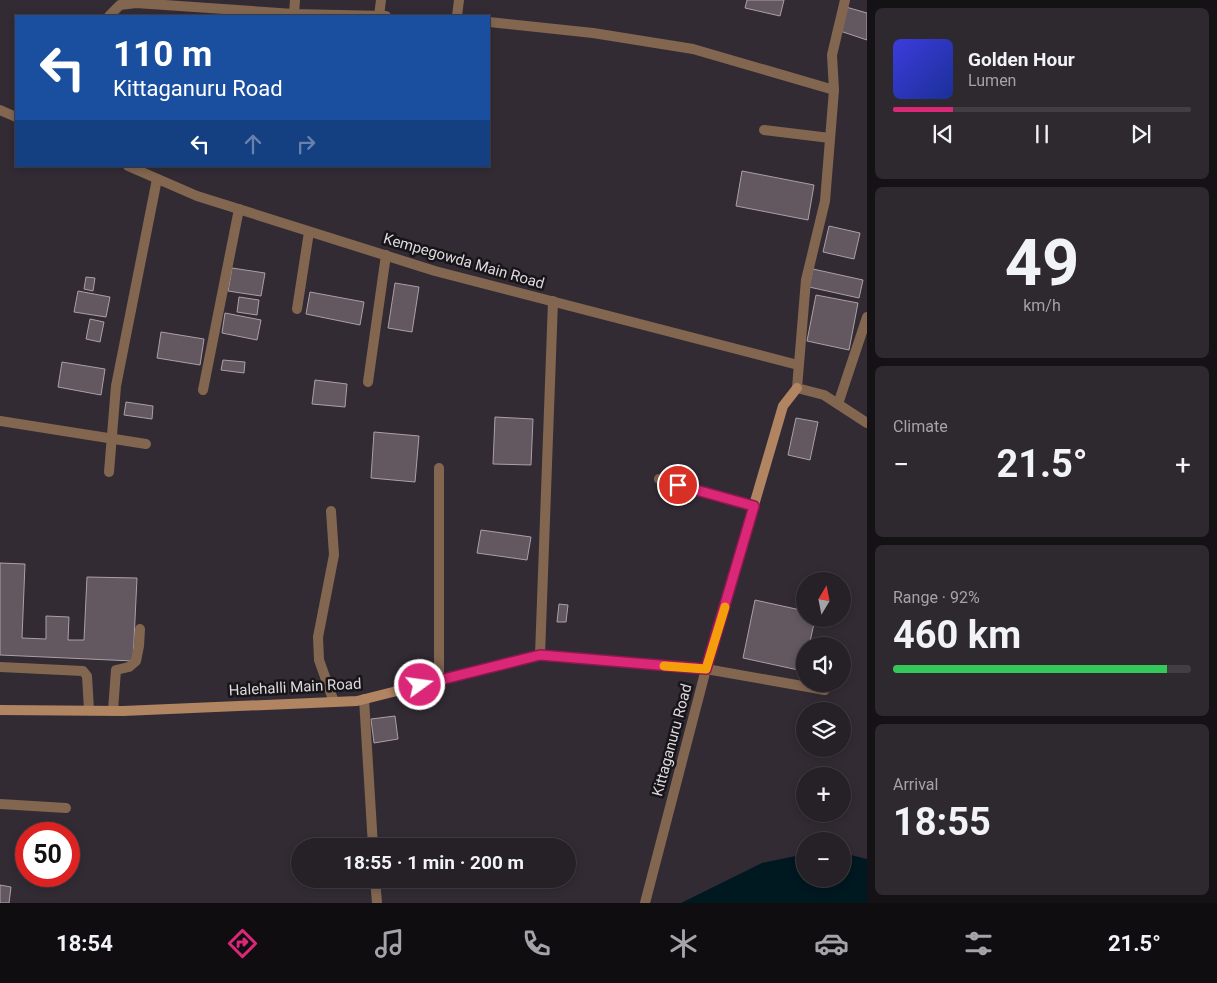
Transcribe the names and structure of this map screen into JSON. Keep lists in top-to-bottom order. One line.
{"streets":{"main road":["Halehalli Main Road","Kittaganuru Road"],"street":["Kempegowda Main Road"]},"crossings":[["Halehalli Main Road","Kittaganuru Road"]],"north":"top","page":{"turn":["110 m","Kittaganuru Road"],"song":["Golden Hour","Lumen"],"tile":[["49","km/h"],"Climate",["Range · 92%","460 km"],["Arrival","18:55"]],"heat":["−","21.5°","+"],"map_buttons":["+","−"],"limit":"50","trip":"18:55 · 1 min · 200 m","tabs":["18:54","21.5°"]}}
